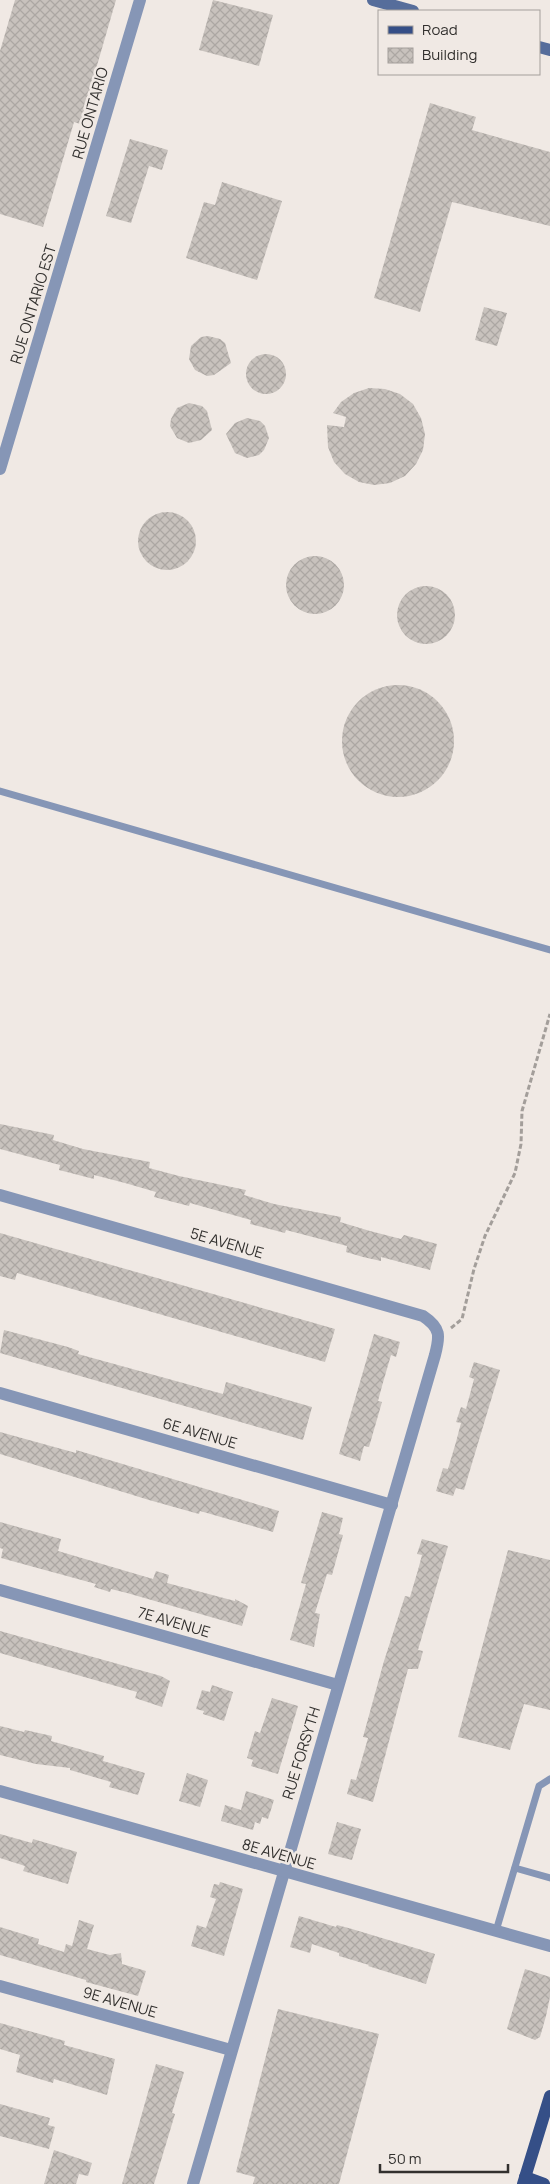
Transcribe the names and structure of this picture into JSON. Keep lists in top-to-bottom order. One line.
{"streets":{"street":["RUE ONTARIO","RUE ONTARIO EST","5E AVENUE","6E AVENUE","7E AVENUE","RUE FORSYTH","8E AVENUE","9E AVENUE"]},"crossings":[["RUE ONTARIO","RUE ONTARIO EST"],["5E AVENUE","RUE FORSYTH"],["6E AVENUE","RUE FORSYTH"],["7E AVENUE","RUE FORSYTH"],["RUE FORSYTH","8E AVENUE"],["RUE FORSYTH","9E AVENUE"]],"legend":["Road","Building"],"scale_bar":"50 m"}
